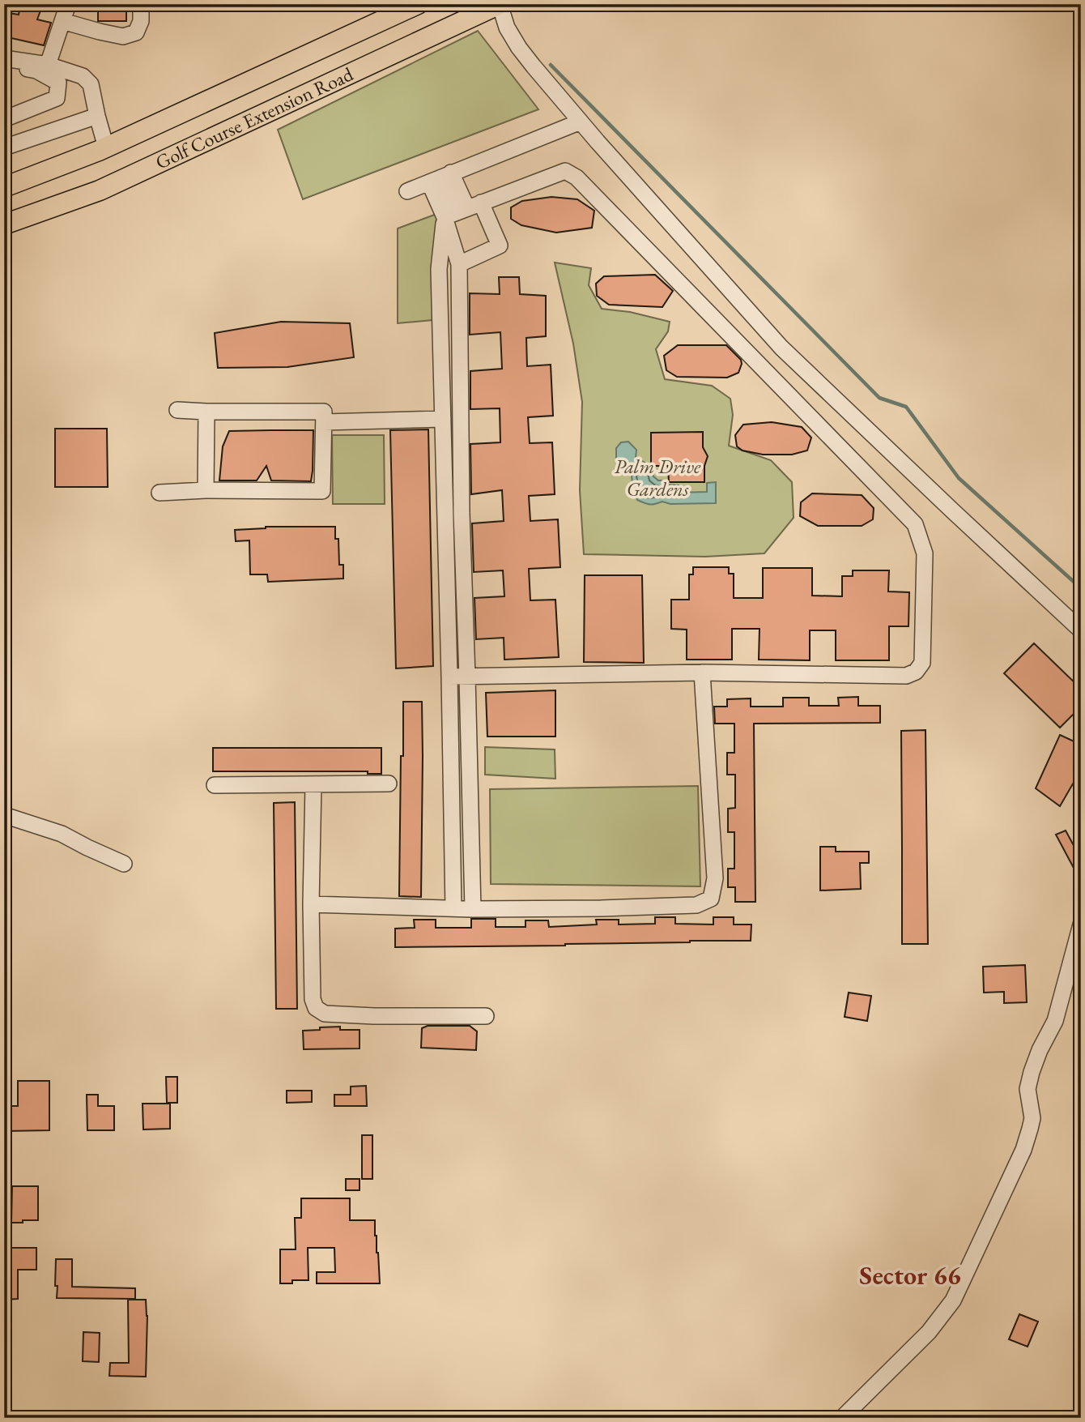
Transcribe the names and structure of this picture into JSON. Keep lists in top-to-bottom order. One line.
{"streets":{"main road":["Golf Course Extension Road"]},"districts":["Sector 66"],"parks":["Palm Drive Gardens"]}
